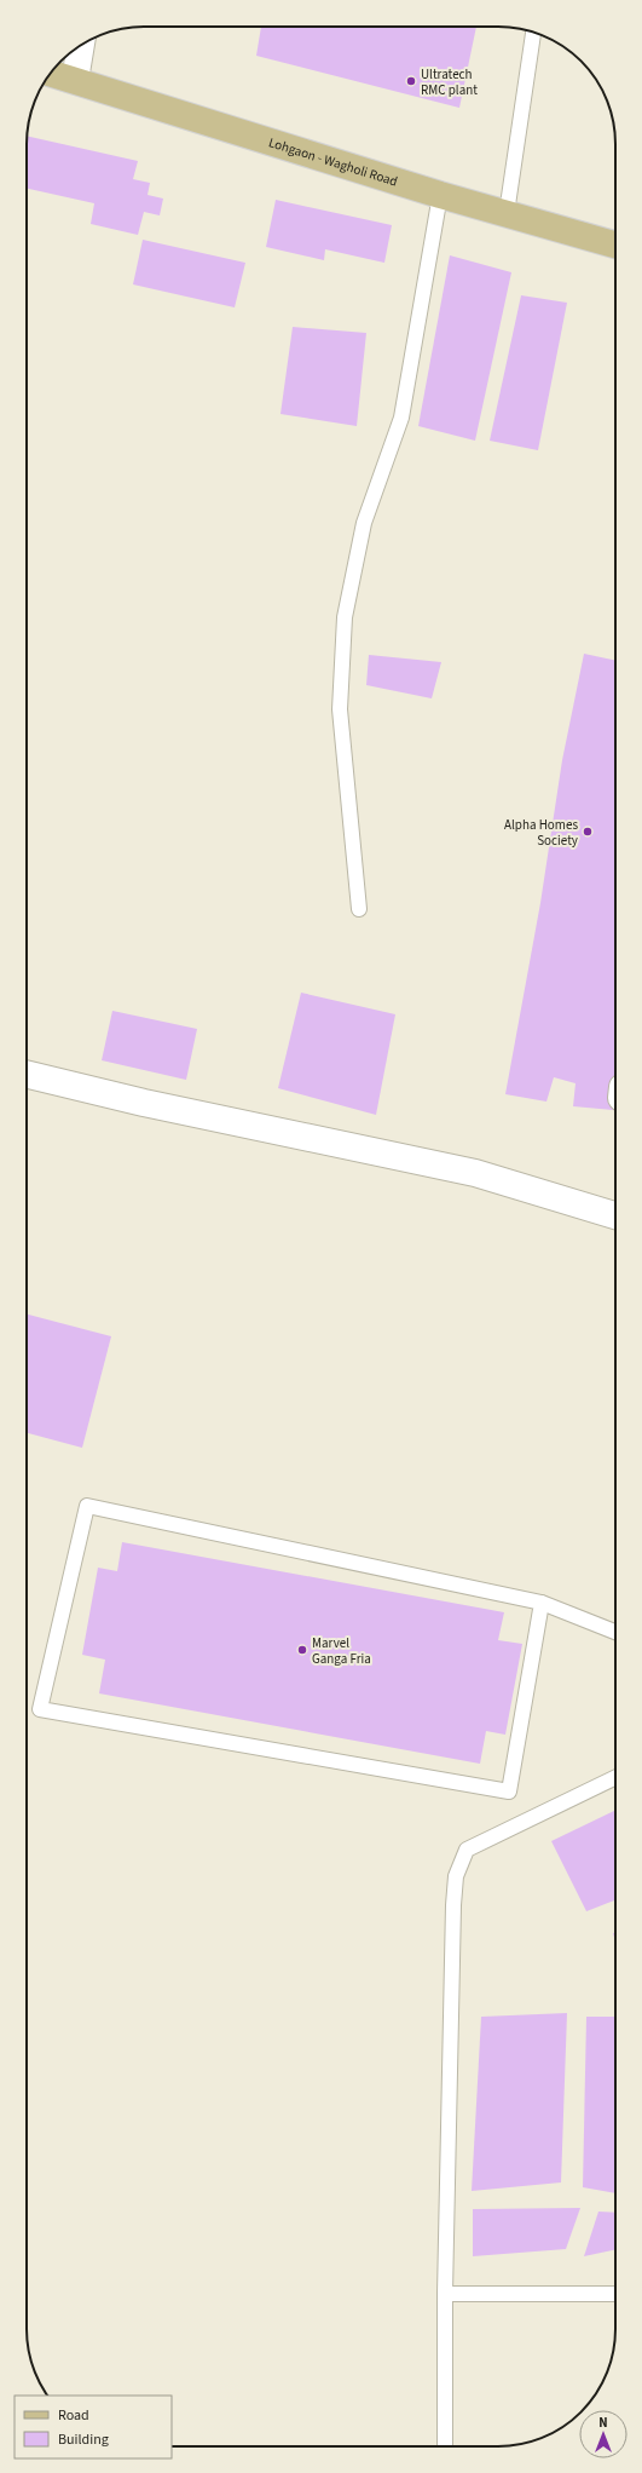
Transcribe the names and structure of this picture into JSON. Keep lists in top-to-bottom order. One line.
{"streets":{"main road":["Lohgaon - Wagholi Road"]},"places":["Ultratech RMC plant","Alpha Homes Society","Marvel Ganga Fria"],"legend":["Road","Building"],"north":"top"}
